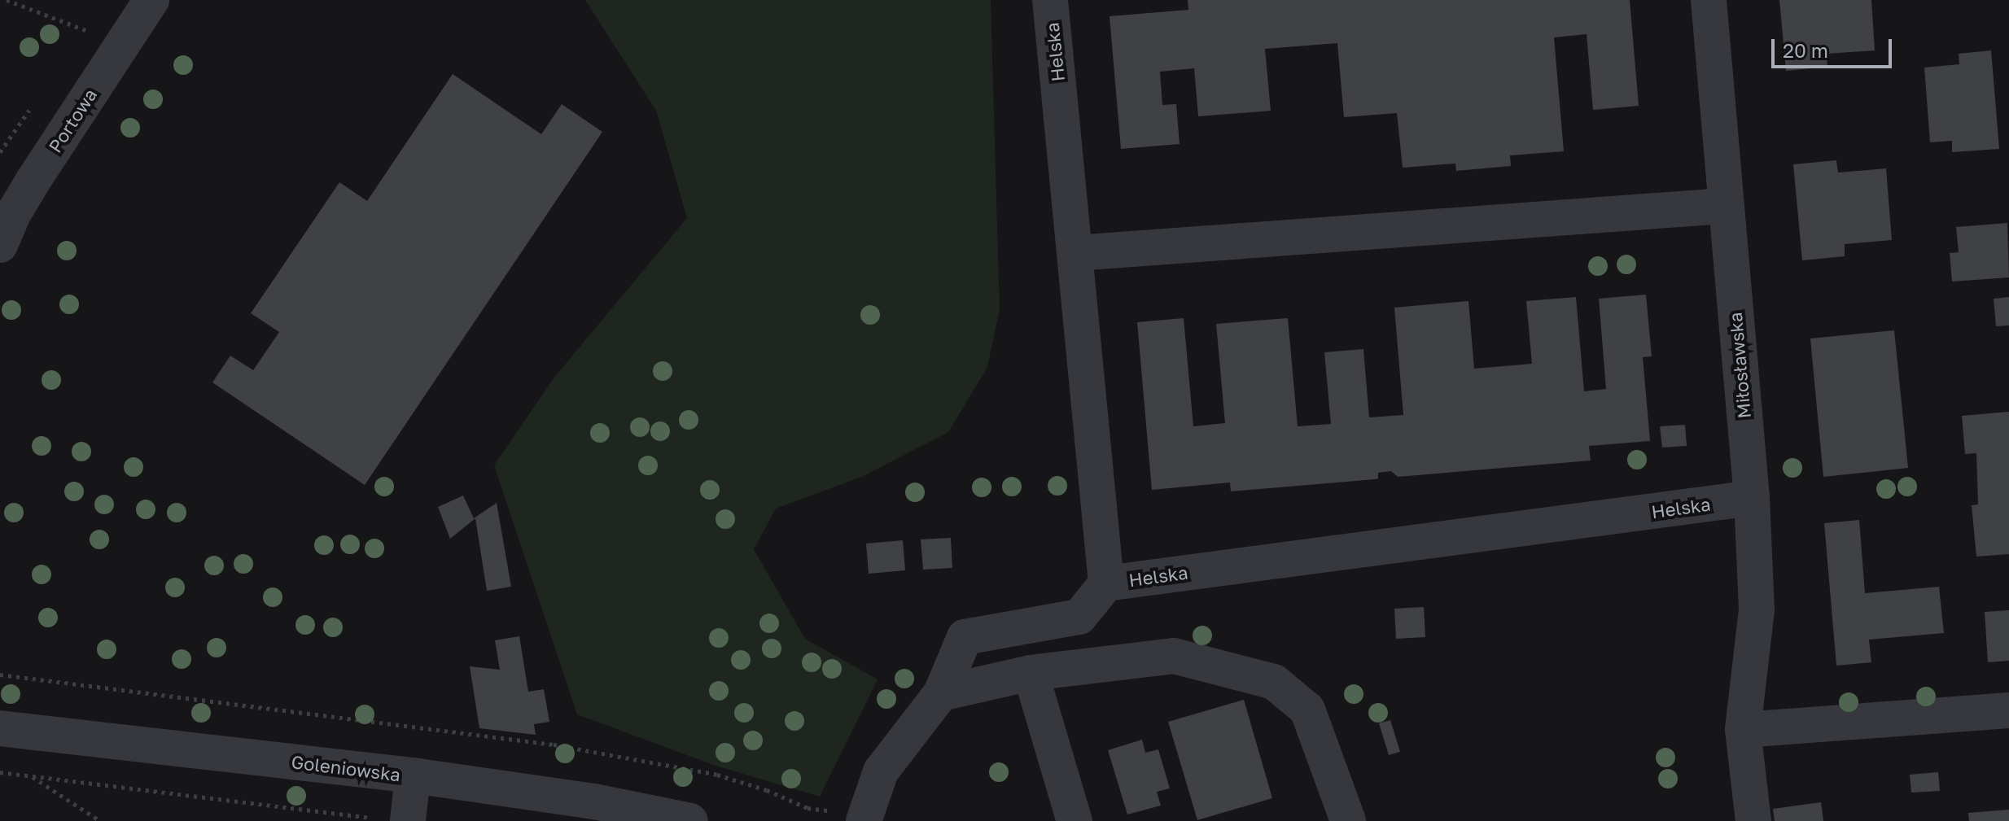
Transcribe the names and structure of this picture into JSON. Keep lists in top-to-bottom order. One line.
{"streets":{"street":["Helska","Portowa","Miłosławska","Goleniowska"]},"crossings":[["Helska","Miłosławska"]],"scale_bar":"20 m"}
